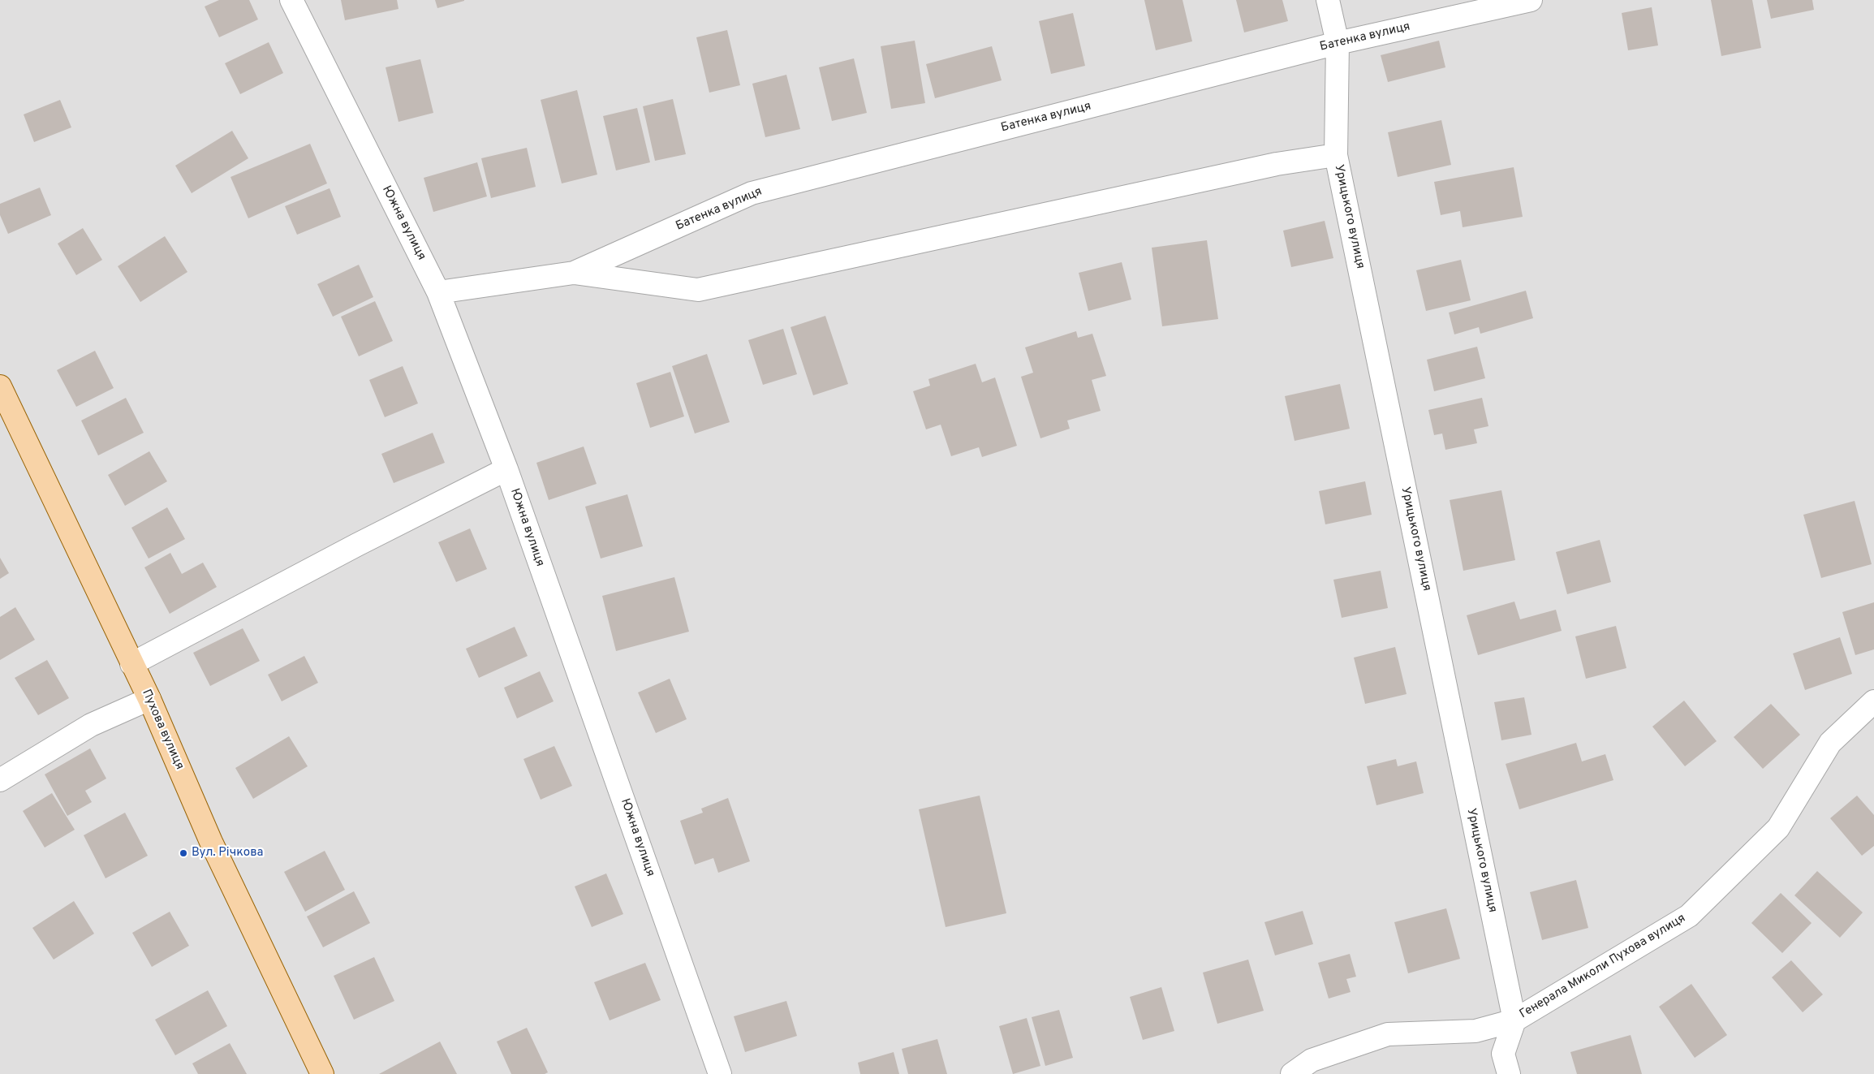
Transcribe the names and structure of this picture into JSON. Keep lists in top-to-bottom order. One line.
{"streets":{"main road":["Пухова вулиця"],"street":["Батенка вулиця","Урицького вулиця","Южна вулиця","Генерала Миколи Пухова вулиця"]},"crossings":[["Батенка вулиця","Урицького вулиця"],["Батенка вулиця","Южна вулиця"],["Урицького вулиця","Генерала Миколи Пухова вулиця"]],"places":["Вул. Річкова"]}
